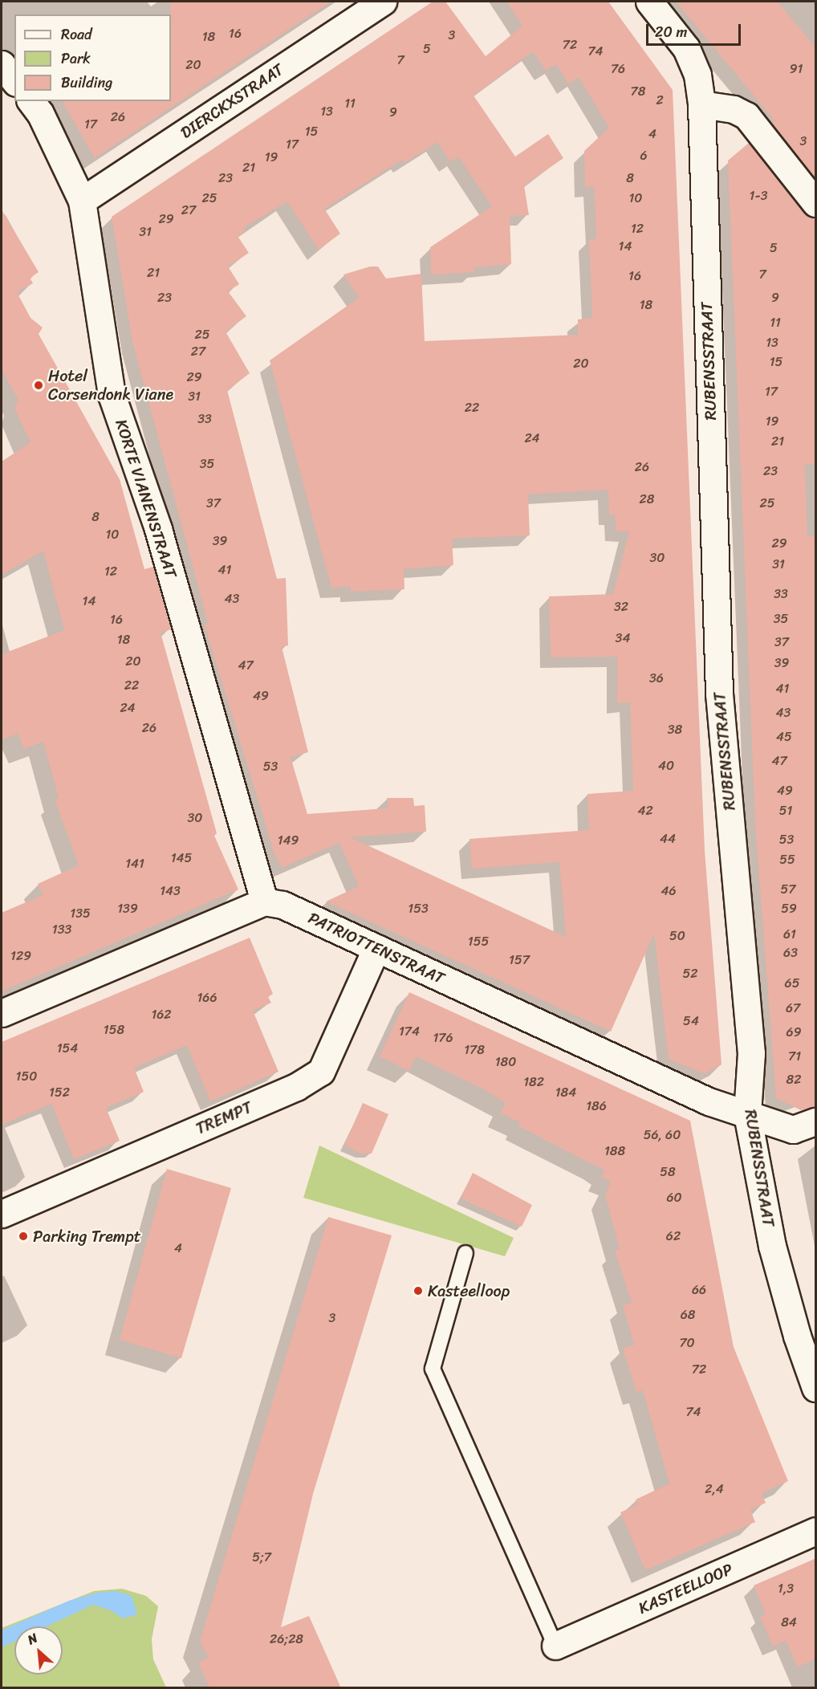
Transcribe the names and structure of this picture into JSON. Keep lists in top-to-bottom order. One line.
{"streets":{"street":["DIERCKXSTRAAT","RUBENSSTRAAT","KORTE VIANENSTRAAT","PATRIOTTENSTRAAT","TREMPT","KASTEELLOOP"]},"crossings":[["DIERCKXSTRAAT","KORTE VIANENSTRAAT"],["RUBENSSTRAAT","PATRIOTTENSTRAAT"],["KORTE VIANENSTRAAT","PATRIOTTENSTRAAT"],["PATRIOTTENSTRAAT","TREMPT"]],"places":["Hotel Corsendonk Viane","Parking Trempt","Kasteelloop"],"house_numbers":["16","3","18","72","5","74","7","20","76","91","78","2","11","13","9","26","17","15","4","3","17","6","19","21","23","8","1-3","25","10","27","29","12","31","14","5","21","7","16","23","9","18","11","25","13","27","15","20","29","17","31","22","33","19","24","21","35","26","23","28","37","25","8","10","39","29","30","31","41","12","33","43","14","32","35","16","34","18","37","20","39","47","36","22","41","49","24","43","26","38","45","47","40","53","49","42","51","30","44","53","149","145","55","141","57","143","46","139","153","59","135","133","61","50","155","63","129","157","52","65","166","67","162","54","158","174","69","176","154","178","71","180","150","82","182","152","184","186","56, 60","188","58","60","62","4","66","68","3","70","72","74","2,4","5;7","1,3","84","26;28"],"legend":["Road","Park","Building"],"scale_bar":"20 m","north":"top left"}
